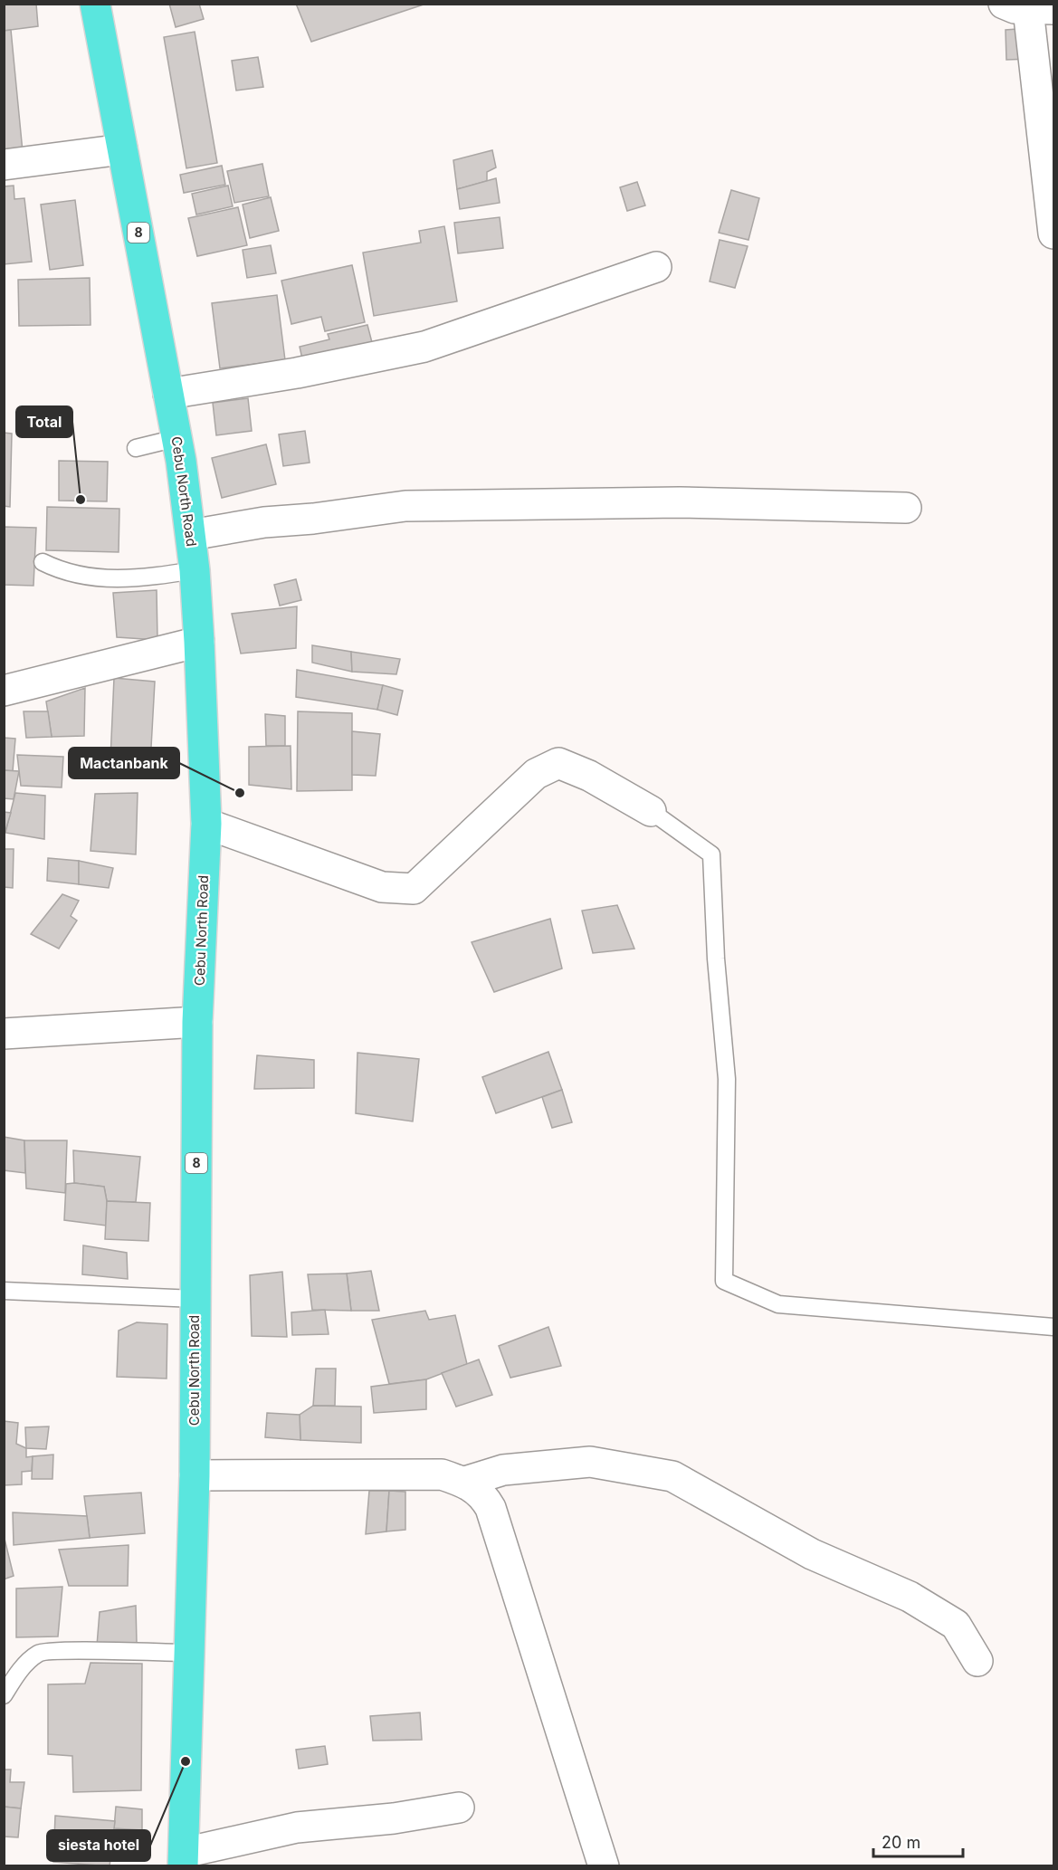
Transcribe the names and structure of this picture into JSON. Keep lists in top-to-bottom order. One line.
{"streets":{"highway":["8","Cebu North Road"]},"places":["Total","Mactanbank","siesta hotel"],"scale_bar":"20 m"}
